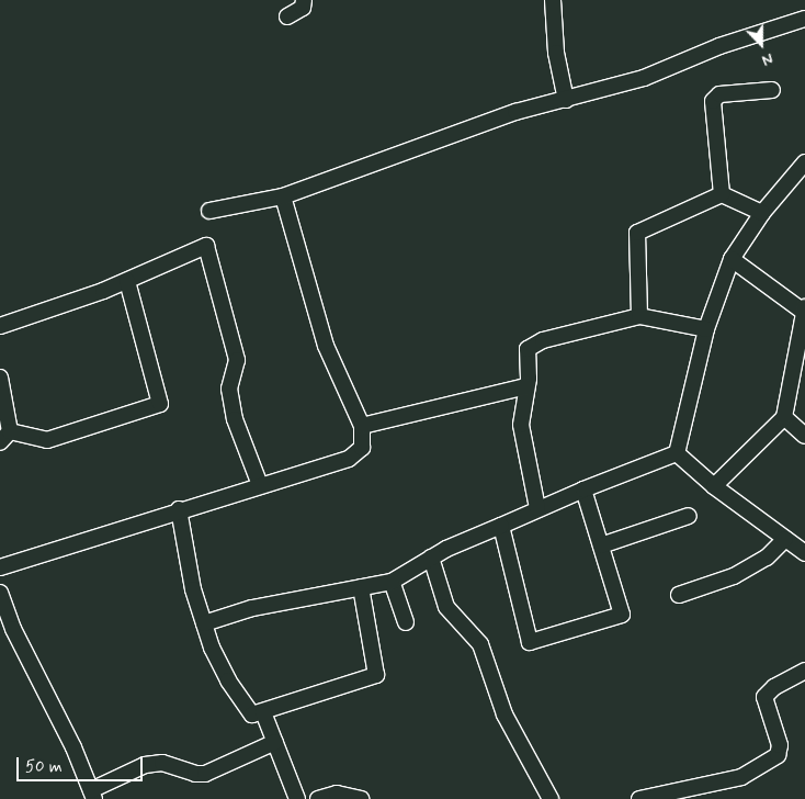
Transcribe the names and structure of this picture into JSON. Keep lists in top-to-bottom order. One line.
{"scale_bar":"50 m","north":"bottom"}
